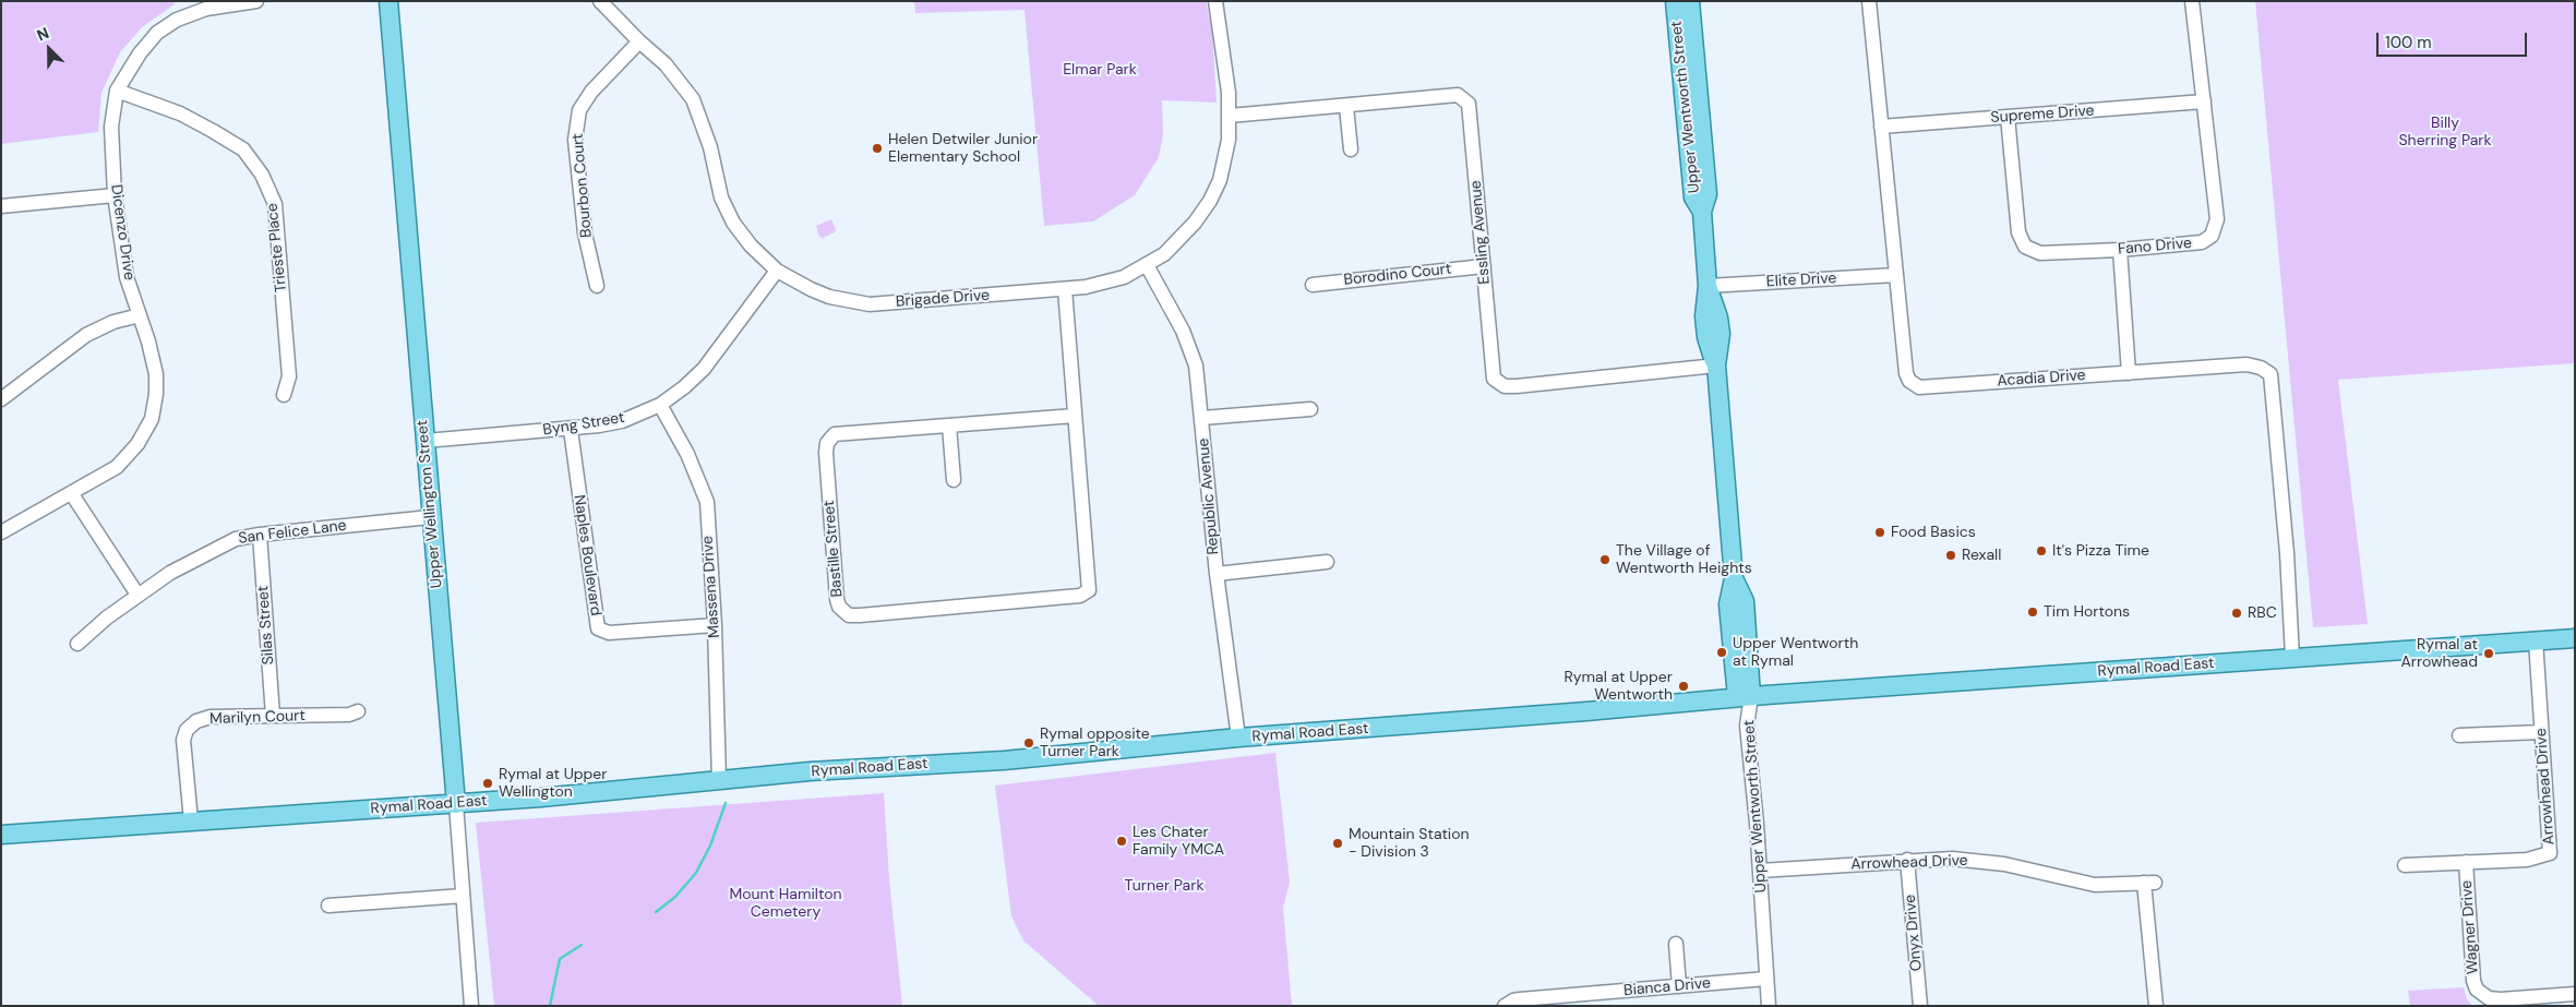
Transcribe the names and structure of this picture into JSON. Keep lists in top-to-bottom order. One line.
{"streets":{"main road":["Upper Wentworth Street","Upper Wellington Street","Rymal Road East"],"street":["Supreme Drive","Bourbon Court","Dicenzo Drive","Essling Avenue","Fano Drive","Trieste Place","Borodino Court","Elite Drive","Brigade Drive","Acadia Drive","Byng Street","Republic Avenue","San Felice Lane","Bastille Street","Naples Boulevard","Massena Drive","Silas Street","Marilyn Court","Arrowhead Drive","Wagner Drive","Onyx Drive","Bianca Drive"]},"crossings":[["Upper Wentworth Street","Essling Avenue"],["Upper Wentworth Street","Elite Drive"],["Upper Wentworth Street","Rymal Road East"],["Upper Wentworth Street","Arrowhead Drive"],["Upper Wentworth Street","Bianca Drive"],["Supreme Drive","Fano Drive"],["Supreme Drive","Acadia Drive"],["Bourbon Court","Brigade Drive"],["Dicenzo Drive","Trieste Place"],["Essling Avenue","Borodino Court"],["Essling Avenue","Brigade Drive"],["Elite Drive","Acadia Drive"],["Brigade Drive","Byng Street"],["Brigade Drive","Republic Avenue"],["Brigade Drive","Bastille Street"],["Acadia Drive","Rymal Road East"],["Byng Street","Upper Wellington Street"],["Byng Street","Naples Boulevard"],["Byng Street","Massena Drive"],["Republic Avenue","Rymal Road East"],["Upper Wellington Street","San Felice Lane"],["Upper Wellington Street","Rymal Road East"],["San Felice Lane","Silas Street"],["Naples Boulevard","Massena Drive"],["Massena Drive","Rymal Road East"],["Silas Street","Marilyn Court"],["Rymal Road East","Marilyn Court"],["Rymal Road East","Arrowhead Drive"],["Arrowhead Drive","Wagner Drive"],["Arrowhead Drive","Onyx Drive"]],"parks":["Elmar Park","Billy Sherring Park","Turner Park","Mount Hamilton Cemetery"],"places":["Helen Detwiler Junior Elementary School","Food Basics","It's Pizza Time","Rexall","The Village of Wentworth Heights","Tim Hortons","RBC","Upper Wentworth at Rymal","Rymal at Arrowhead","Rymal at Upper Wentworth","Rymal opposite Turner Park","Rymal at Upper Wellington","Les Chater Family YMCA","Mountain Station - Division 3"],"scale_bar":"100 m","north":"top left"}
